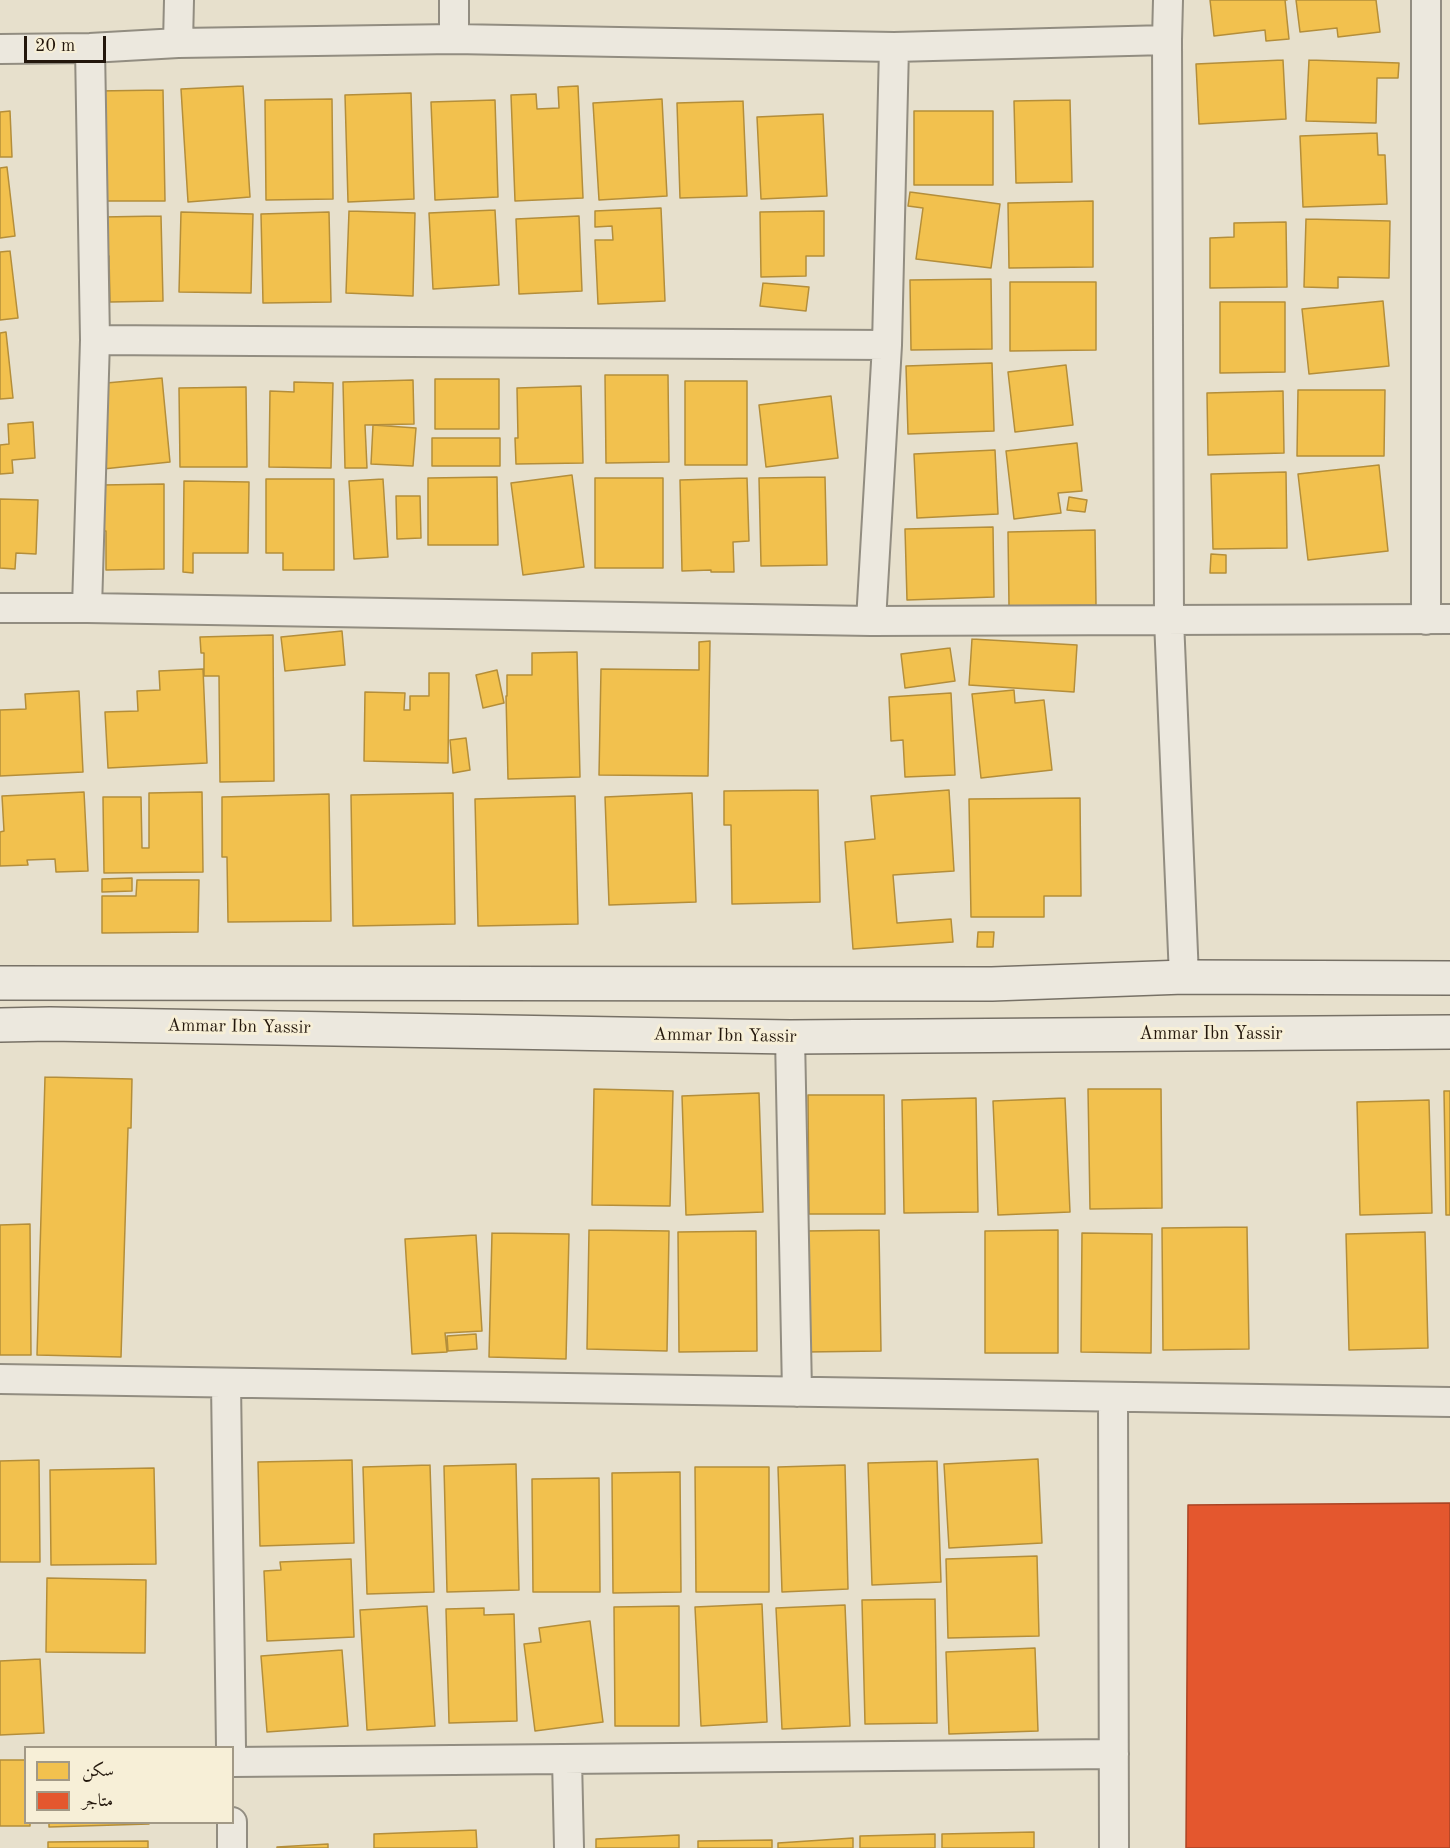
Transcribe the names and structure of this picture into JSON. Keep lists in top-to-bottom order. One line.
{"streets":{"street":["Ammar Ibn Yassir"]},"legend":["سكن","متاجر"],"scale_bar":"20 m"}
